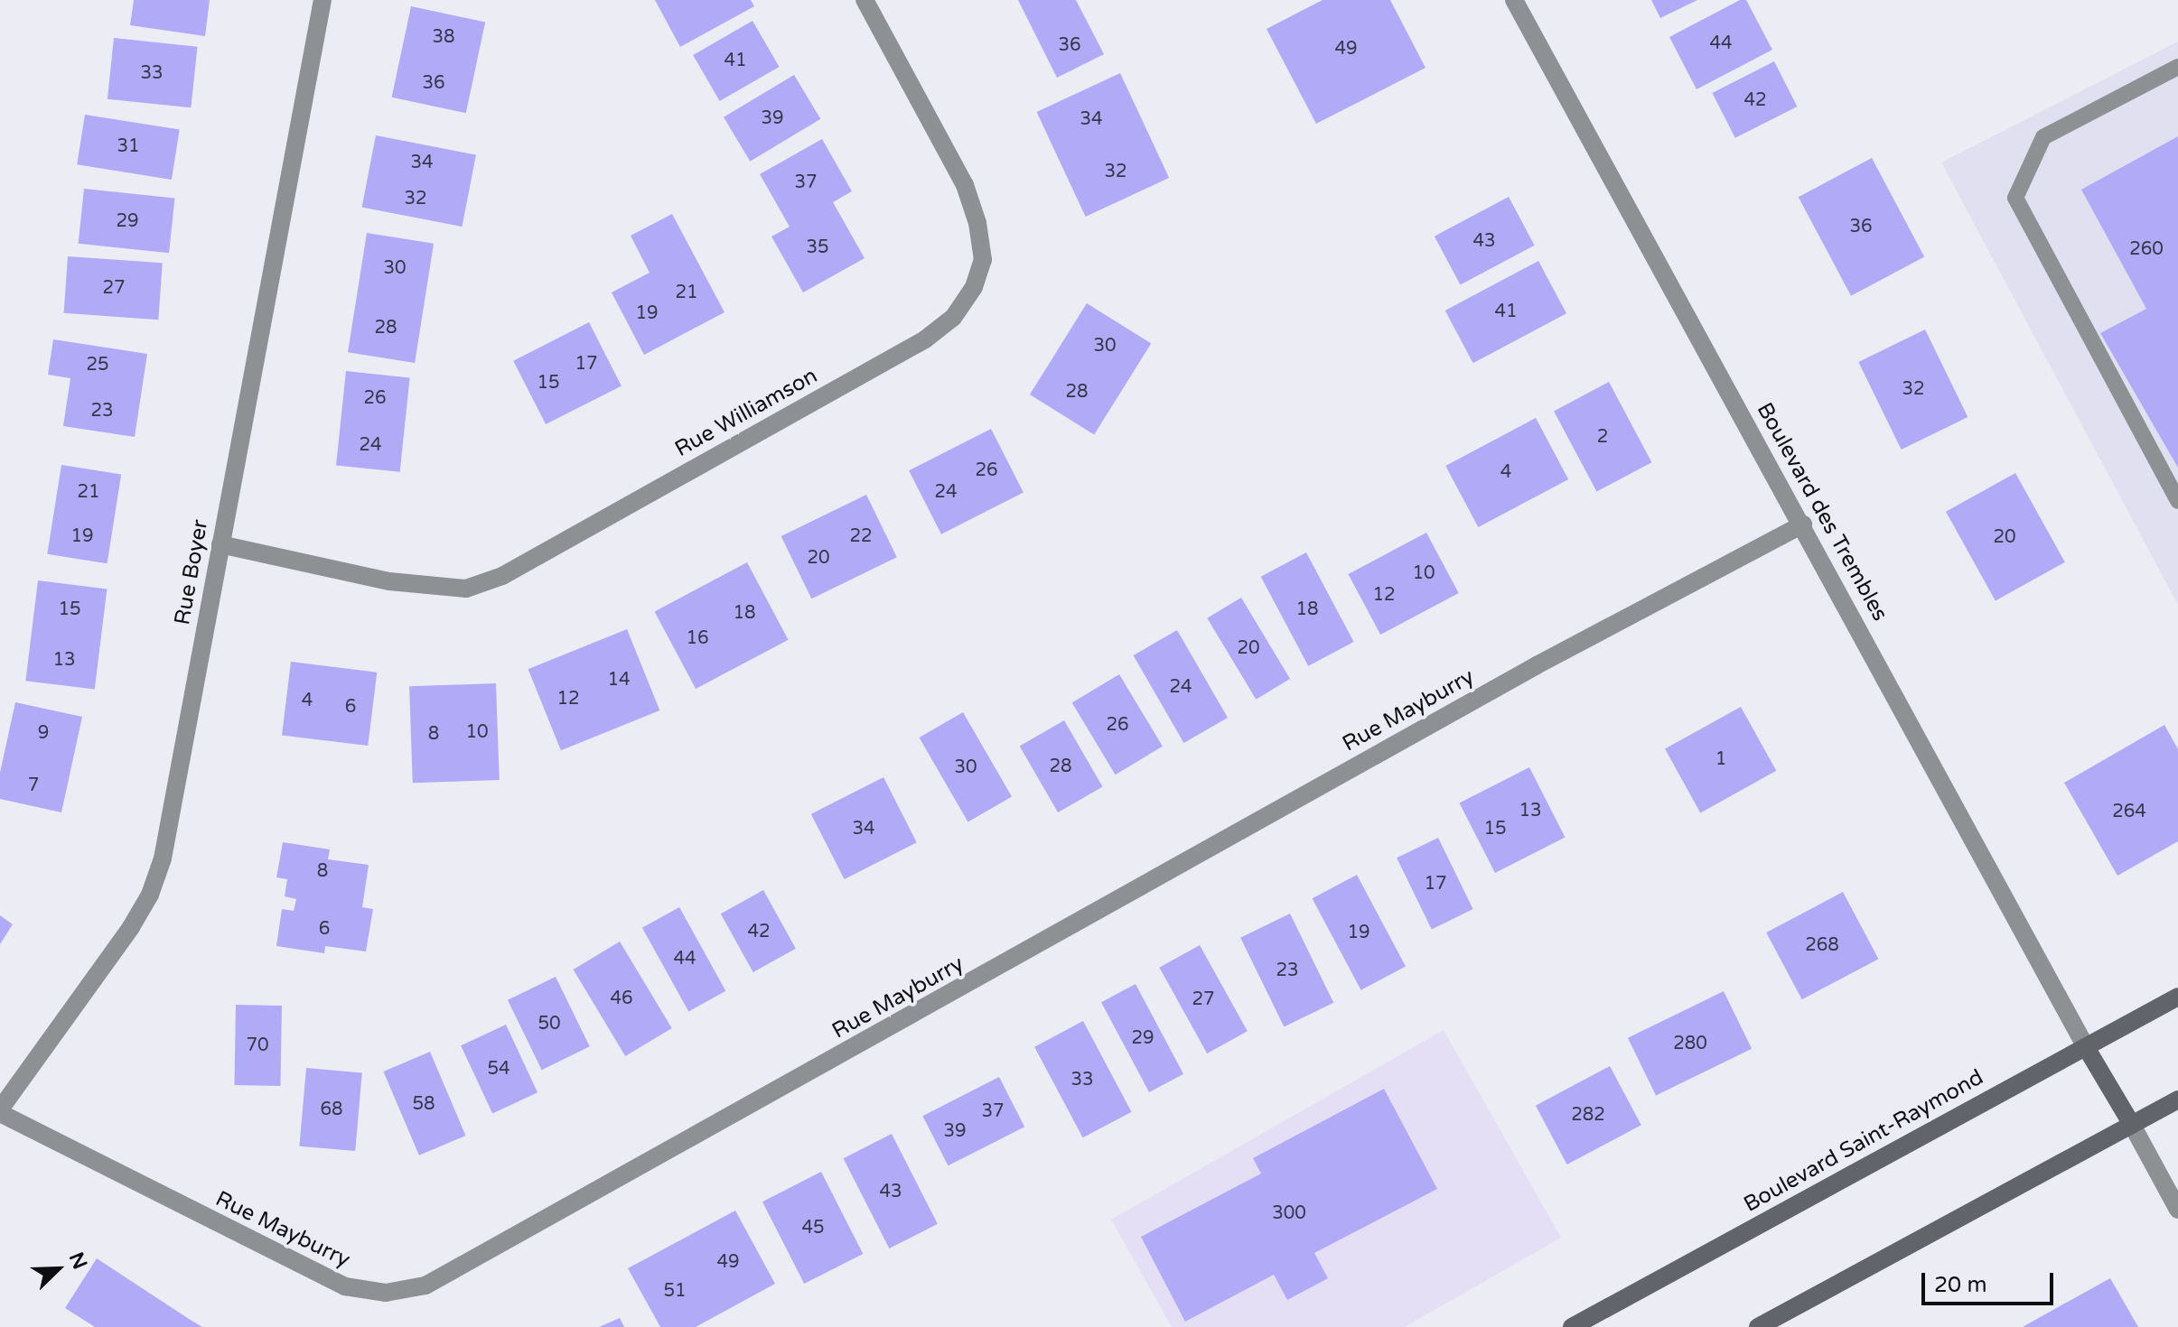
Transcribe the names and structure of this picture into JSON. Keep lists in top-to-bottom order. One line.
{"streets":{"main road":["Boulevard Saint-Raymond"],"street":["Rue Williamson","Boulevard des Trembles","Rue Boyer","Rue Mayburry"]},"crossings":[["Rue Williamson","Rue Boyer"],["Boulevard des Trembles","Rue Mayburry"],["Boulevard des Trembles","Boulevard Saint-Raymond"],["Rue Boyer","Rue Mayburry"]],"house_numbers":["38","44","36","49","41","33","36","42","39","34","31","34","32","37","32","29","36","43","35","260","30","27","21","41","19","28","30","17","25","15","32","28","26","23","2","24","26","4","21","24","19","22","20","20","10","12","15","18","18","16","20","13","14","24","12","4","6","26","10","9","8","1","28","30","7","13","264","34","15","8","17","6","42","19","268","44","23","46","27","50","29","280","70","54","33","58","68","37","282","39","43","300","45","49","51"],"scale_bar":"20 m","north":"top right"}
